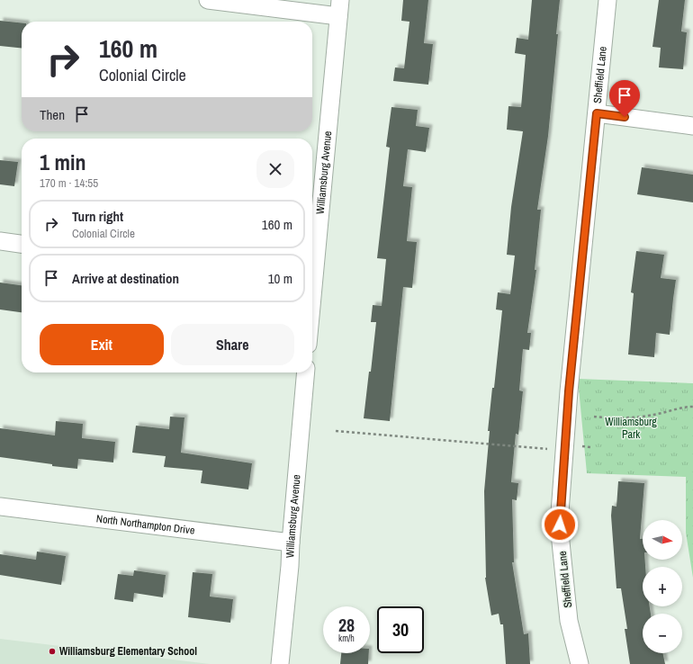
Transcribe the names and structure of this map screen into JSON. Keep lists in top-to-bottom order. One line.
{"streets":{"street":["Sheffield Lane","Williamsburg Avenue","North Northampton Drive"]},"crossings":[["Williamsburg Avenue","North Northampton Drive"]],"parks":["Williamsburg Park"],"places":["Williamsburg Elementary School"],"north":"right","page":{"turn":["160 m","Colonial Circle"],"then":"Then","heading":["1 min","170 m · 14:55"],"list":[{"name":"Turn right","note":"Colonial Circle","value":"160 m"},{"name":"Arrive at destination","value":"10 m"}],"buttons":["Exit","Share"],"map_buttons":["+","−"],"speed":"28 km/h","limit":"30"}}
